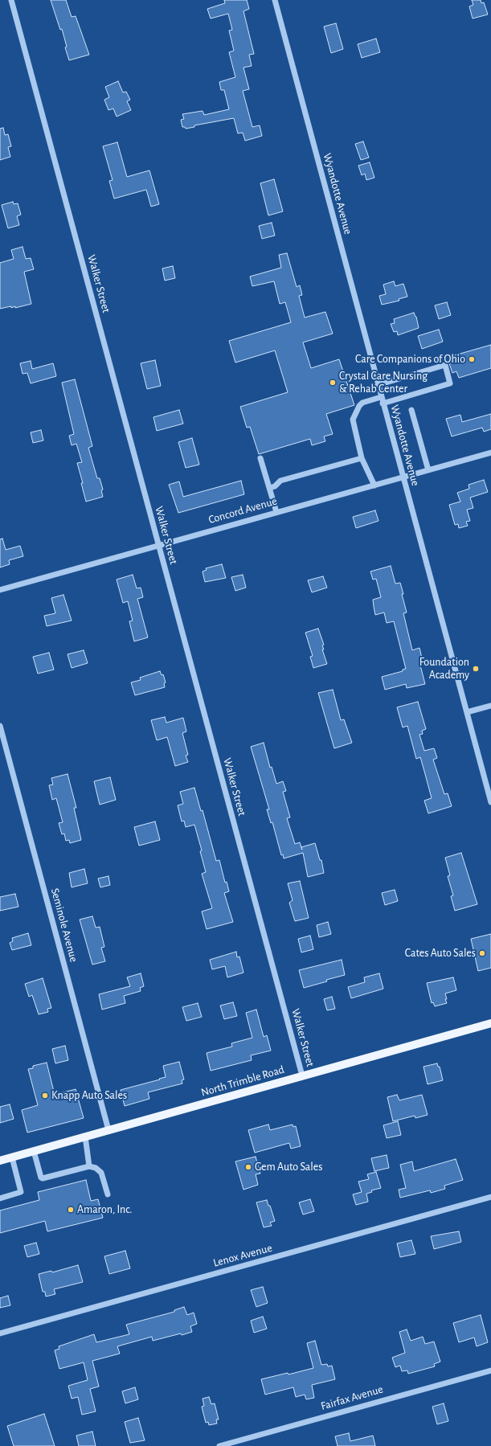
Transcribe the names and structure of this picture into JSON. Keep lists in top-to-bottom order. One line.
{"streets":{"main road":["North Trimble Road"],"street":["Wyandotte Avenue","Walker Street","Concord Avenue","Seminole Avenue","Lenox Avenue","Fairfax Avenue"]},"crossings":[["Wyandotte Avenue","Concord Avenue"],["Walker Street","Concord Avenue"],["Walker Street","North Trimble Road"],["Seminole Avenue","North Trimble Road"]],"places":["Care Companions of Ohio","Crystal Care Nursing & Rehab Center","Foundation Academy","Cates Auto Sales","Knapp Auto Sales","Gem Auto Sales","Amaron, Inc."]}
